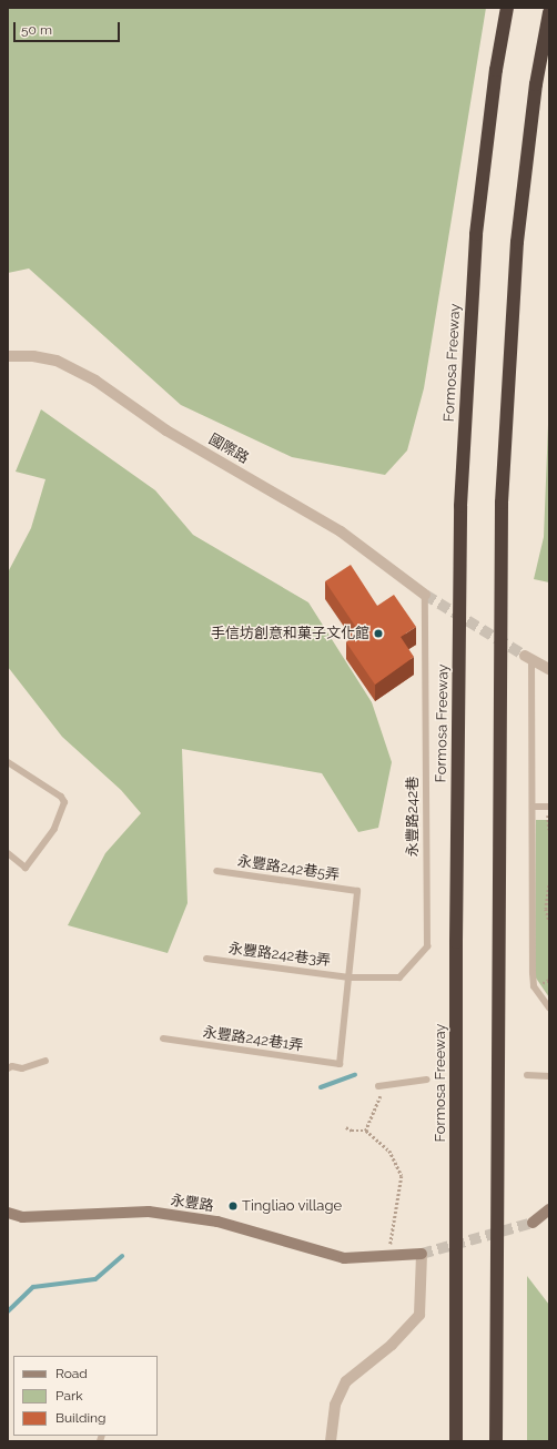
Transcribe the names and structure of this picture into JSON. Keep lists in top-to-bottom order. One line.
{"streets":{"highway":["Formosa Freeway"],"street":["國際路","永豐路"],"lane":["永豐路242巷","永豐路242巷5弄","永豐路242巷3弄","永豐路242巷1弄"]},"crossings":[["國際路","永豐路242巷"],["永豐路242巷","永豐路242巷5弄"],["永豐路242巷","永豐路242巷3弄"],["永豐路242巷","永豐路242巷1弄"],["永豐路242巷5弄","永豐路242巷3弄"],["永豐路242巷5弄","永豐路242巷1弄"],["永豐路242巷3弄","永豐路242巷1弄"]],"places":["手信坊創意和菓子文化館","Tingliao village"],"legend":["Road","Park","Building"],"scale_bar":"50 m"}
